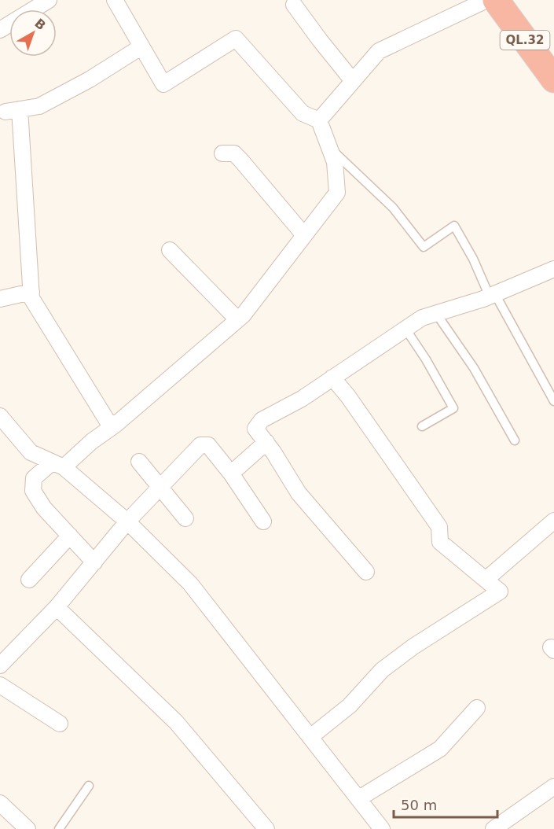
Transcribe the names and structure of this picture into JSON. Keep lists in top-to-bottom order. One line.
{"streets":{"highway":["QL.32"]},"scale_bar":"50 m","north":"top right"}
